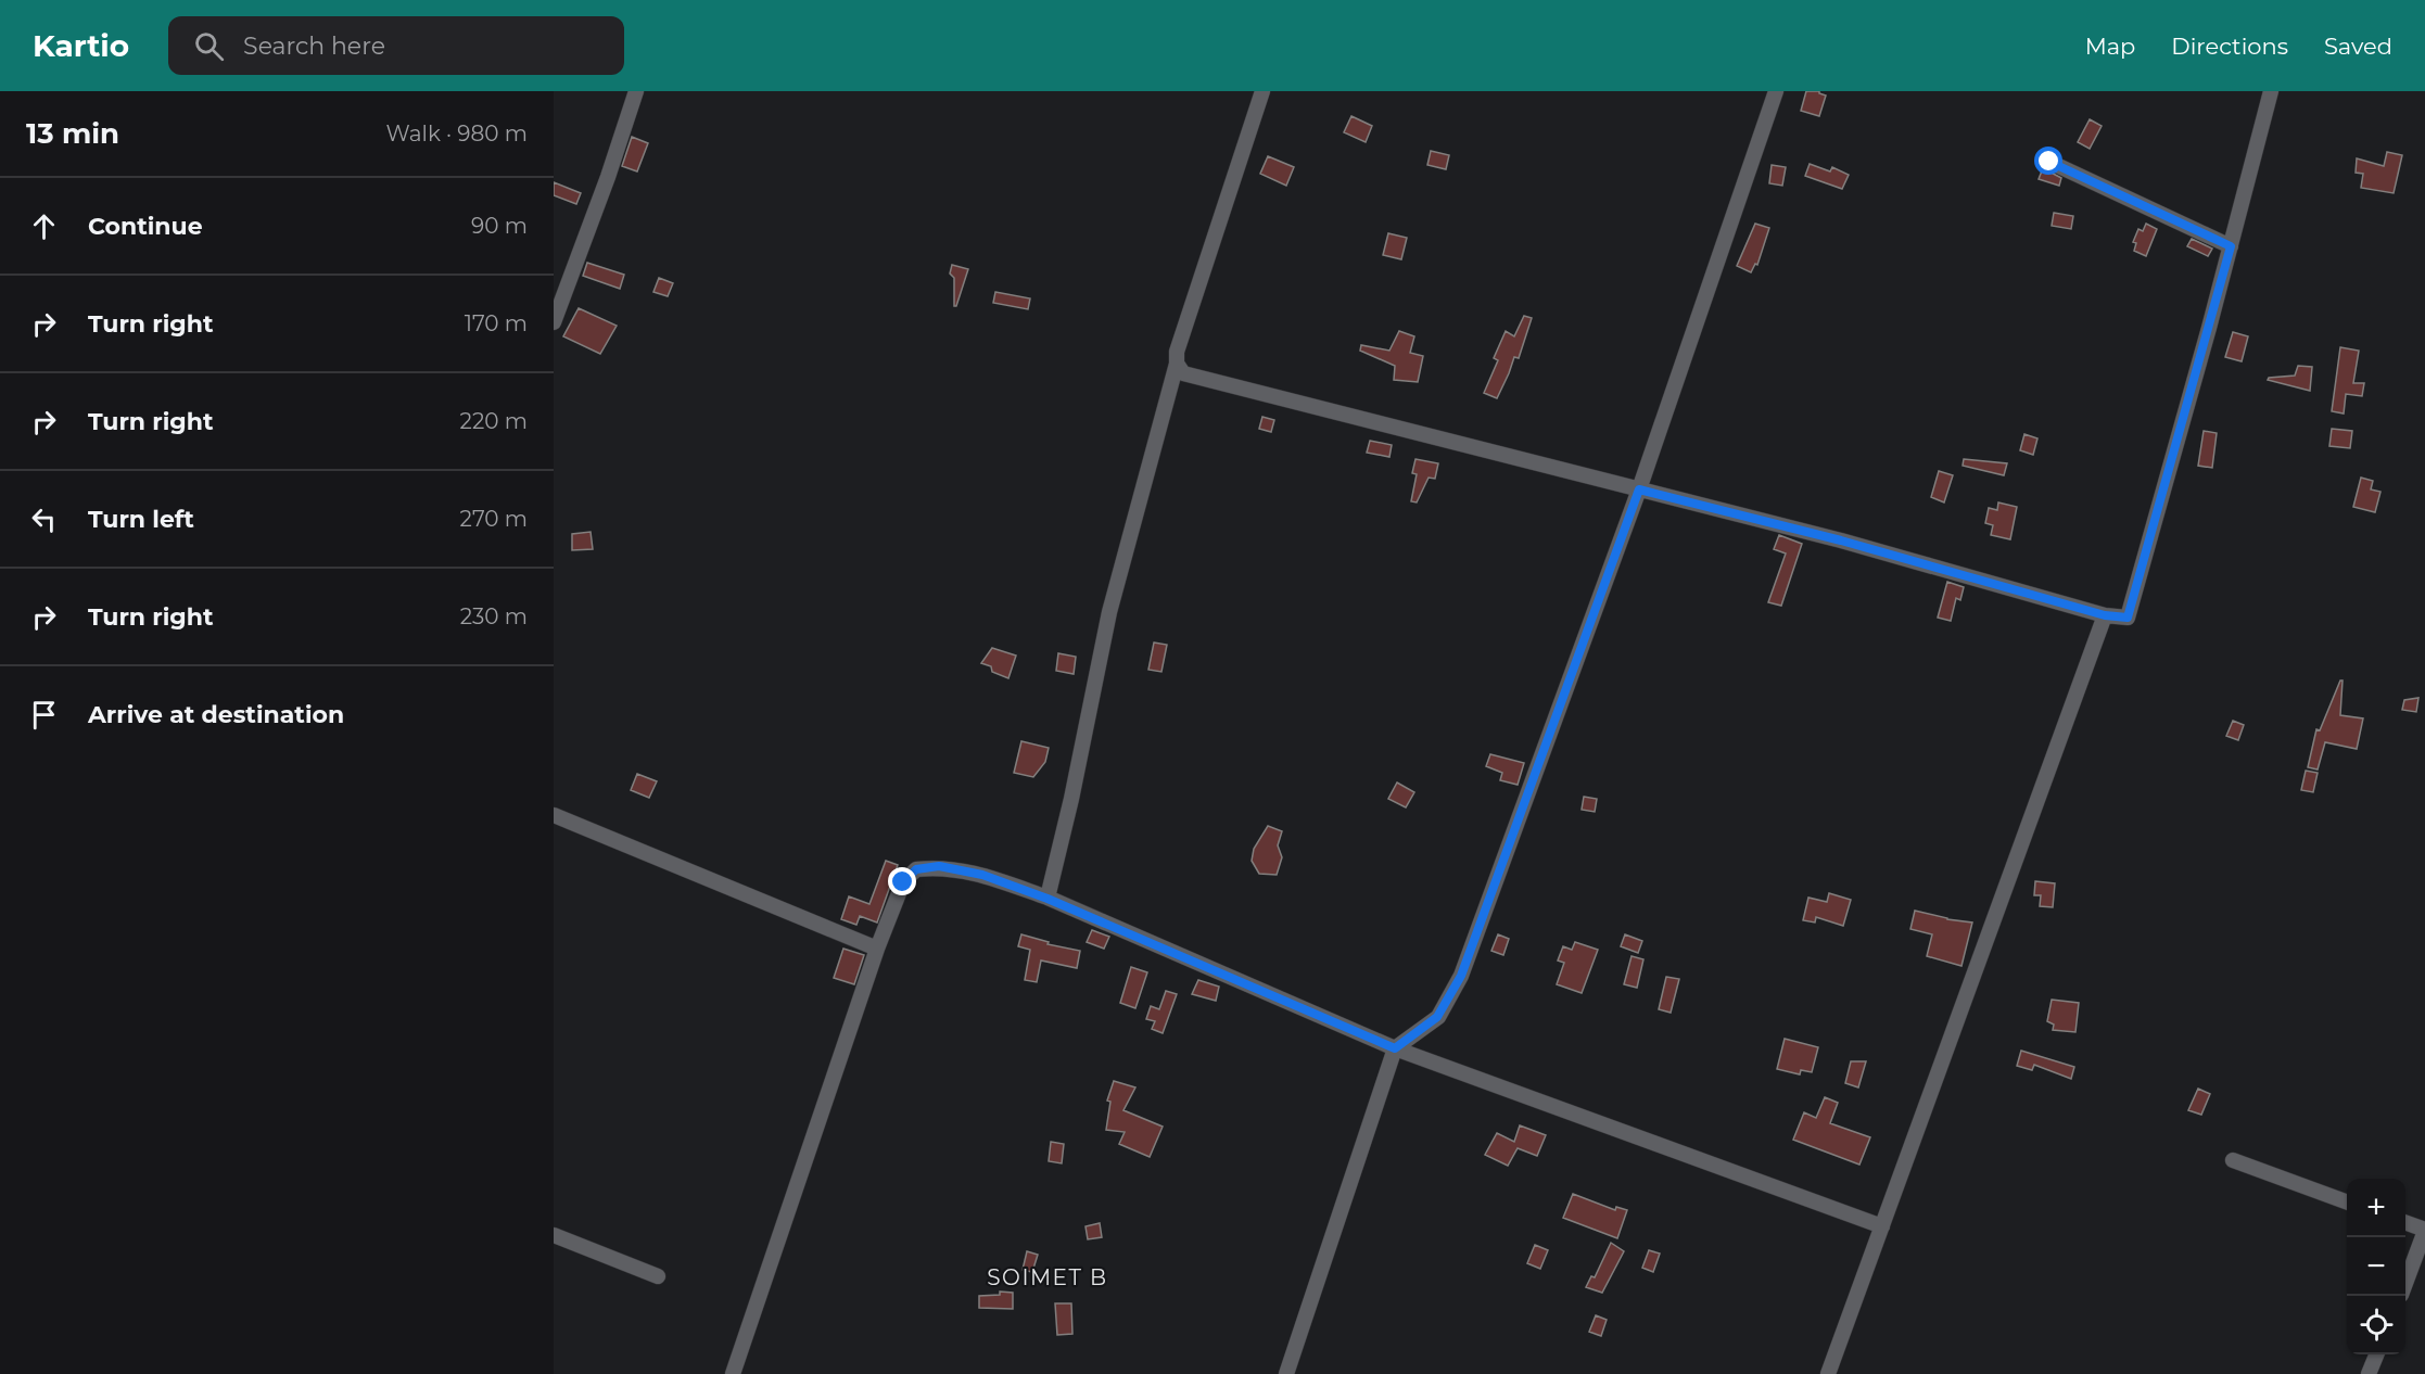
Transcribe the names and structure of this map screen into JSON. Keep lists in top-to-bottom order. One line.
{"districts":["SOIMET B"],"page":{"header":"Kartio","search":"Search here","nav":["Map","Directions","Saved"],"heading":["13 min","Walk · 980 m"],"list":[["Continue","90 m"],["Turn right","170 m"],["Turn right","220 m"],["Turn left","270 m"],["Turn right","230 m"],"Arrive at destination"],"map_buttons":["+","−"]}}
